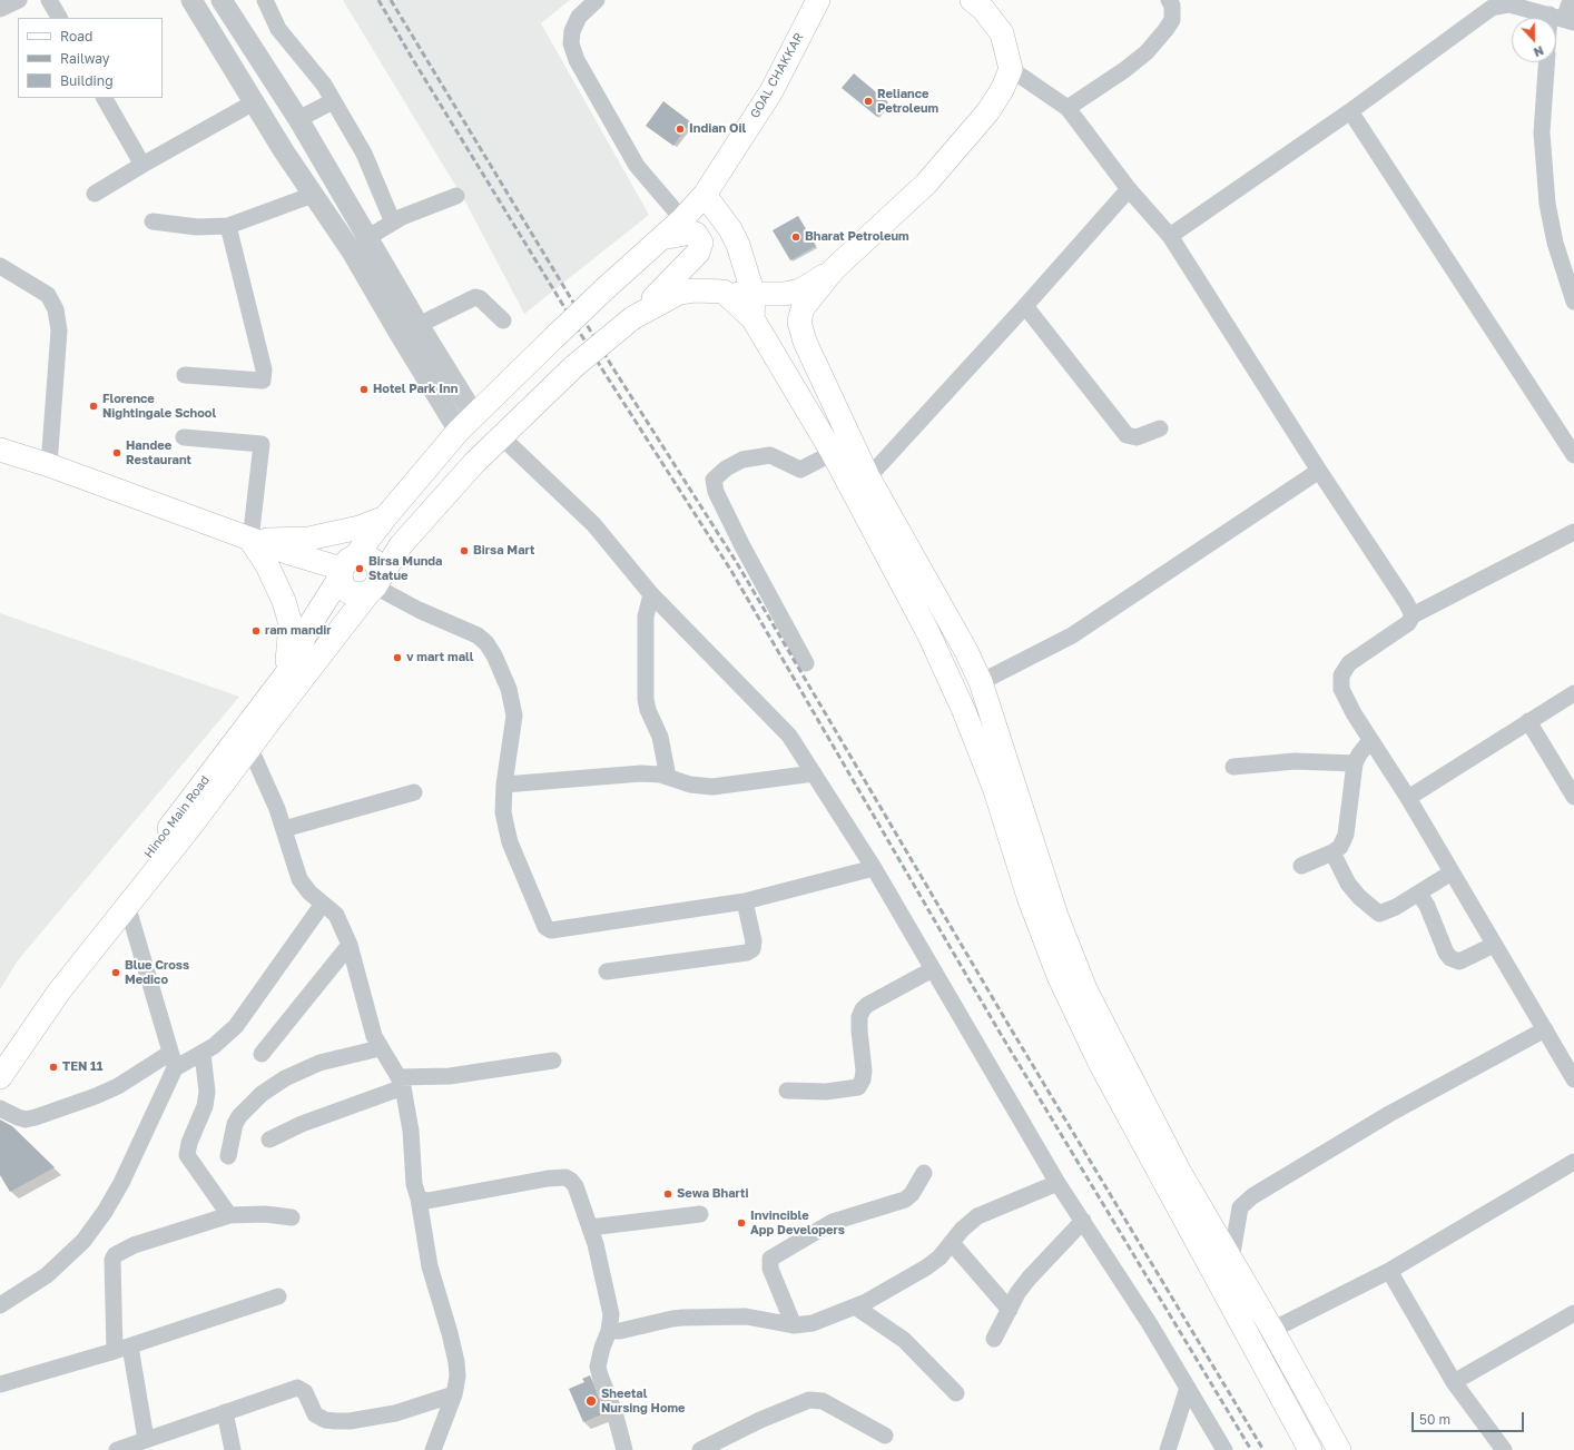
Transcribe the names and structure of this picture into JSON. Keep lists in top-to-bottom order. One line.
{"streets":{"main road":["GOAL CHAKKAR","Hinoo Main Road"]},"crossings":[["GOAL CHAKKAR","Hinoo Main Road"]],"places":["Reliance Petroleum","Indian Oil","Bharat Petroleum","Hotel Park Inn","Florence Nightingale School","Handee Restaurant","Birsa Mart","Birsa Munda Statue","ram mandir","v mart mall","Blue Cross Medico","TEN 11","Sewa Bharti","Invincible App Developers","Sheetal Nursing Home"],"legend":["Road","Railway","Building"],"scale_bar":"50 m","north":"bottom"}
